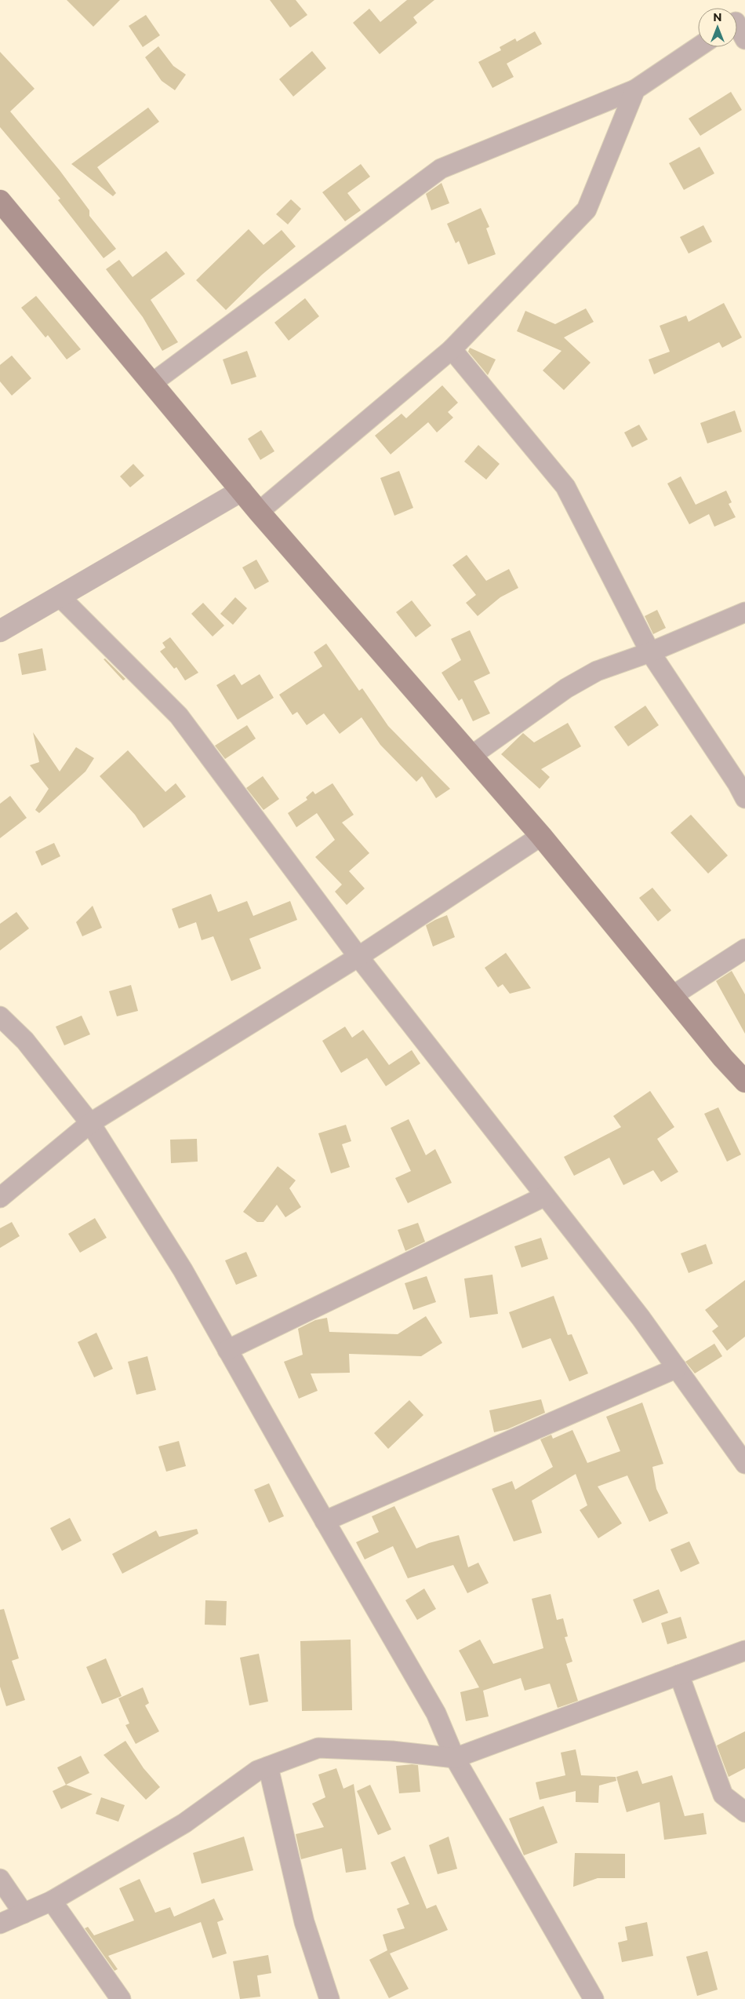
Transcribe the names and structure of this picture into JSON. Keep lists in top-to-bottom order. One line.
{"north":"top"}
